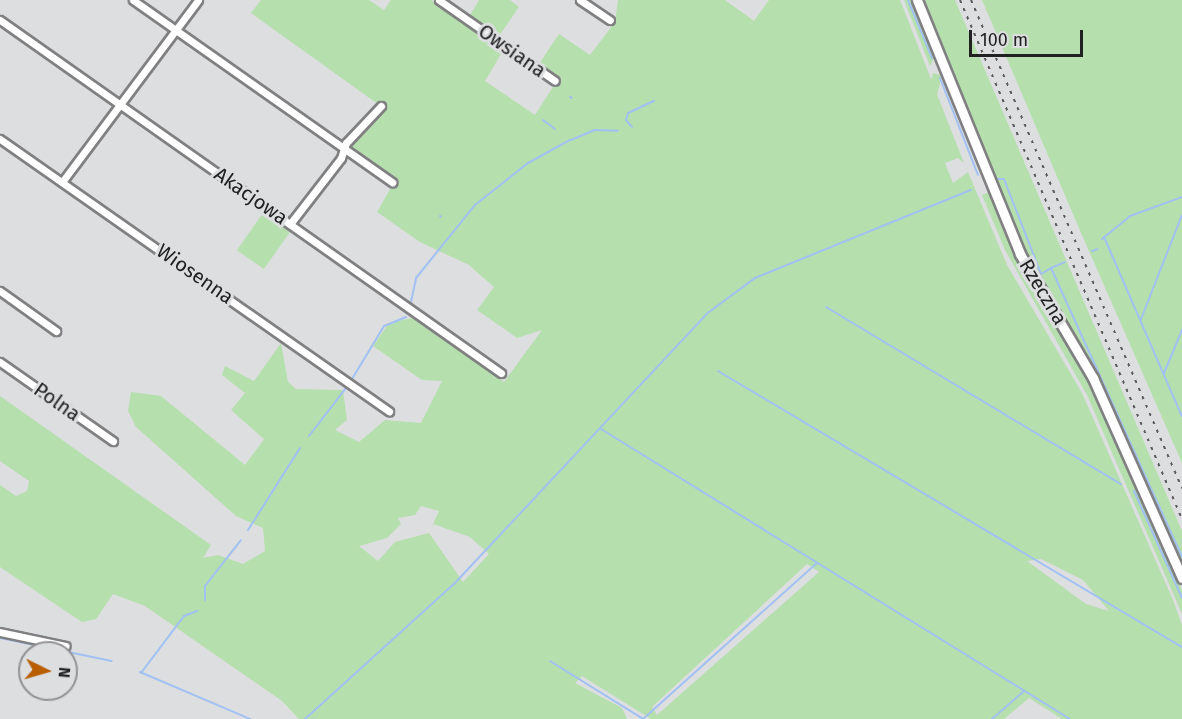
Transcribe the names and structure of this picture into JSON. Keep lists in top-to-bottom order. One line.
{"streets":{"street":["Owsiana","Akacjowa","Wiosenna","Rzeczna","Polna"]},"scale_bar":"100 m","north":"right"}
